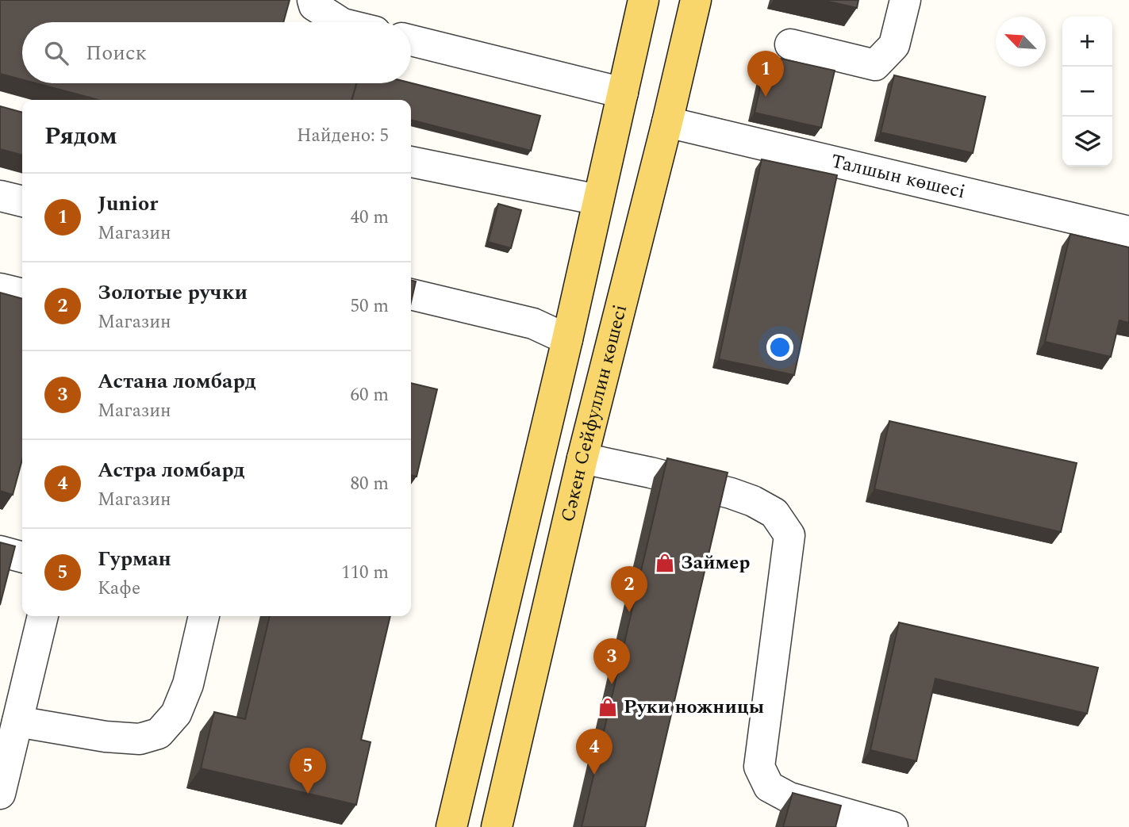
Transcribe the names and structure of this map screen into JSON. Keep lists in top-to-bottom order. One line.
{"streets":{"main road":["Сәкен Сейфуллин көшесі"],"street":["Талшын көшесі"]},"crossings":[["Талшын көшесі","Сәкен Сейфуллин көшесі"]],"places":{"shop":["Займер","Руки ножницы"]},"north":"top left","page":{"map_buttons":["+","−"],"search":"Поиск","pins":["1","2","3","4","5"],"heading":["Рядом","Найдено: 5"],"list":[{"mark":"1","name":"Junior","note":"Магазин","value":"40 m"},{"mark":"2","name":"Золотые ручки","note":"Магазин","value":"50 m"},{"mark":"3","name":"Астана ломбард","note":"Магазин","value":"60 m"},{"mark":"4","name":"Астра ломбард","note":"Магазин","value":"80 m"},{"mark":"5","name":"Гурман","note":"Кафе","value":"110 m"}]}}
